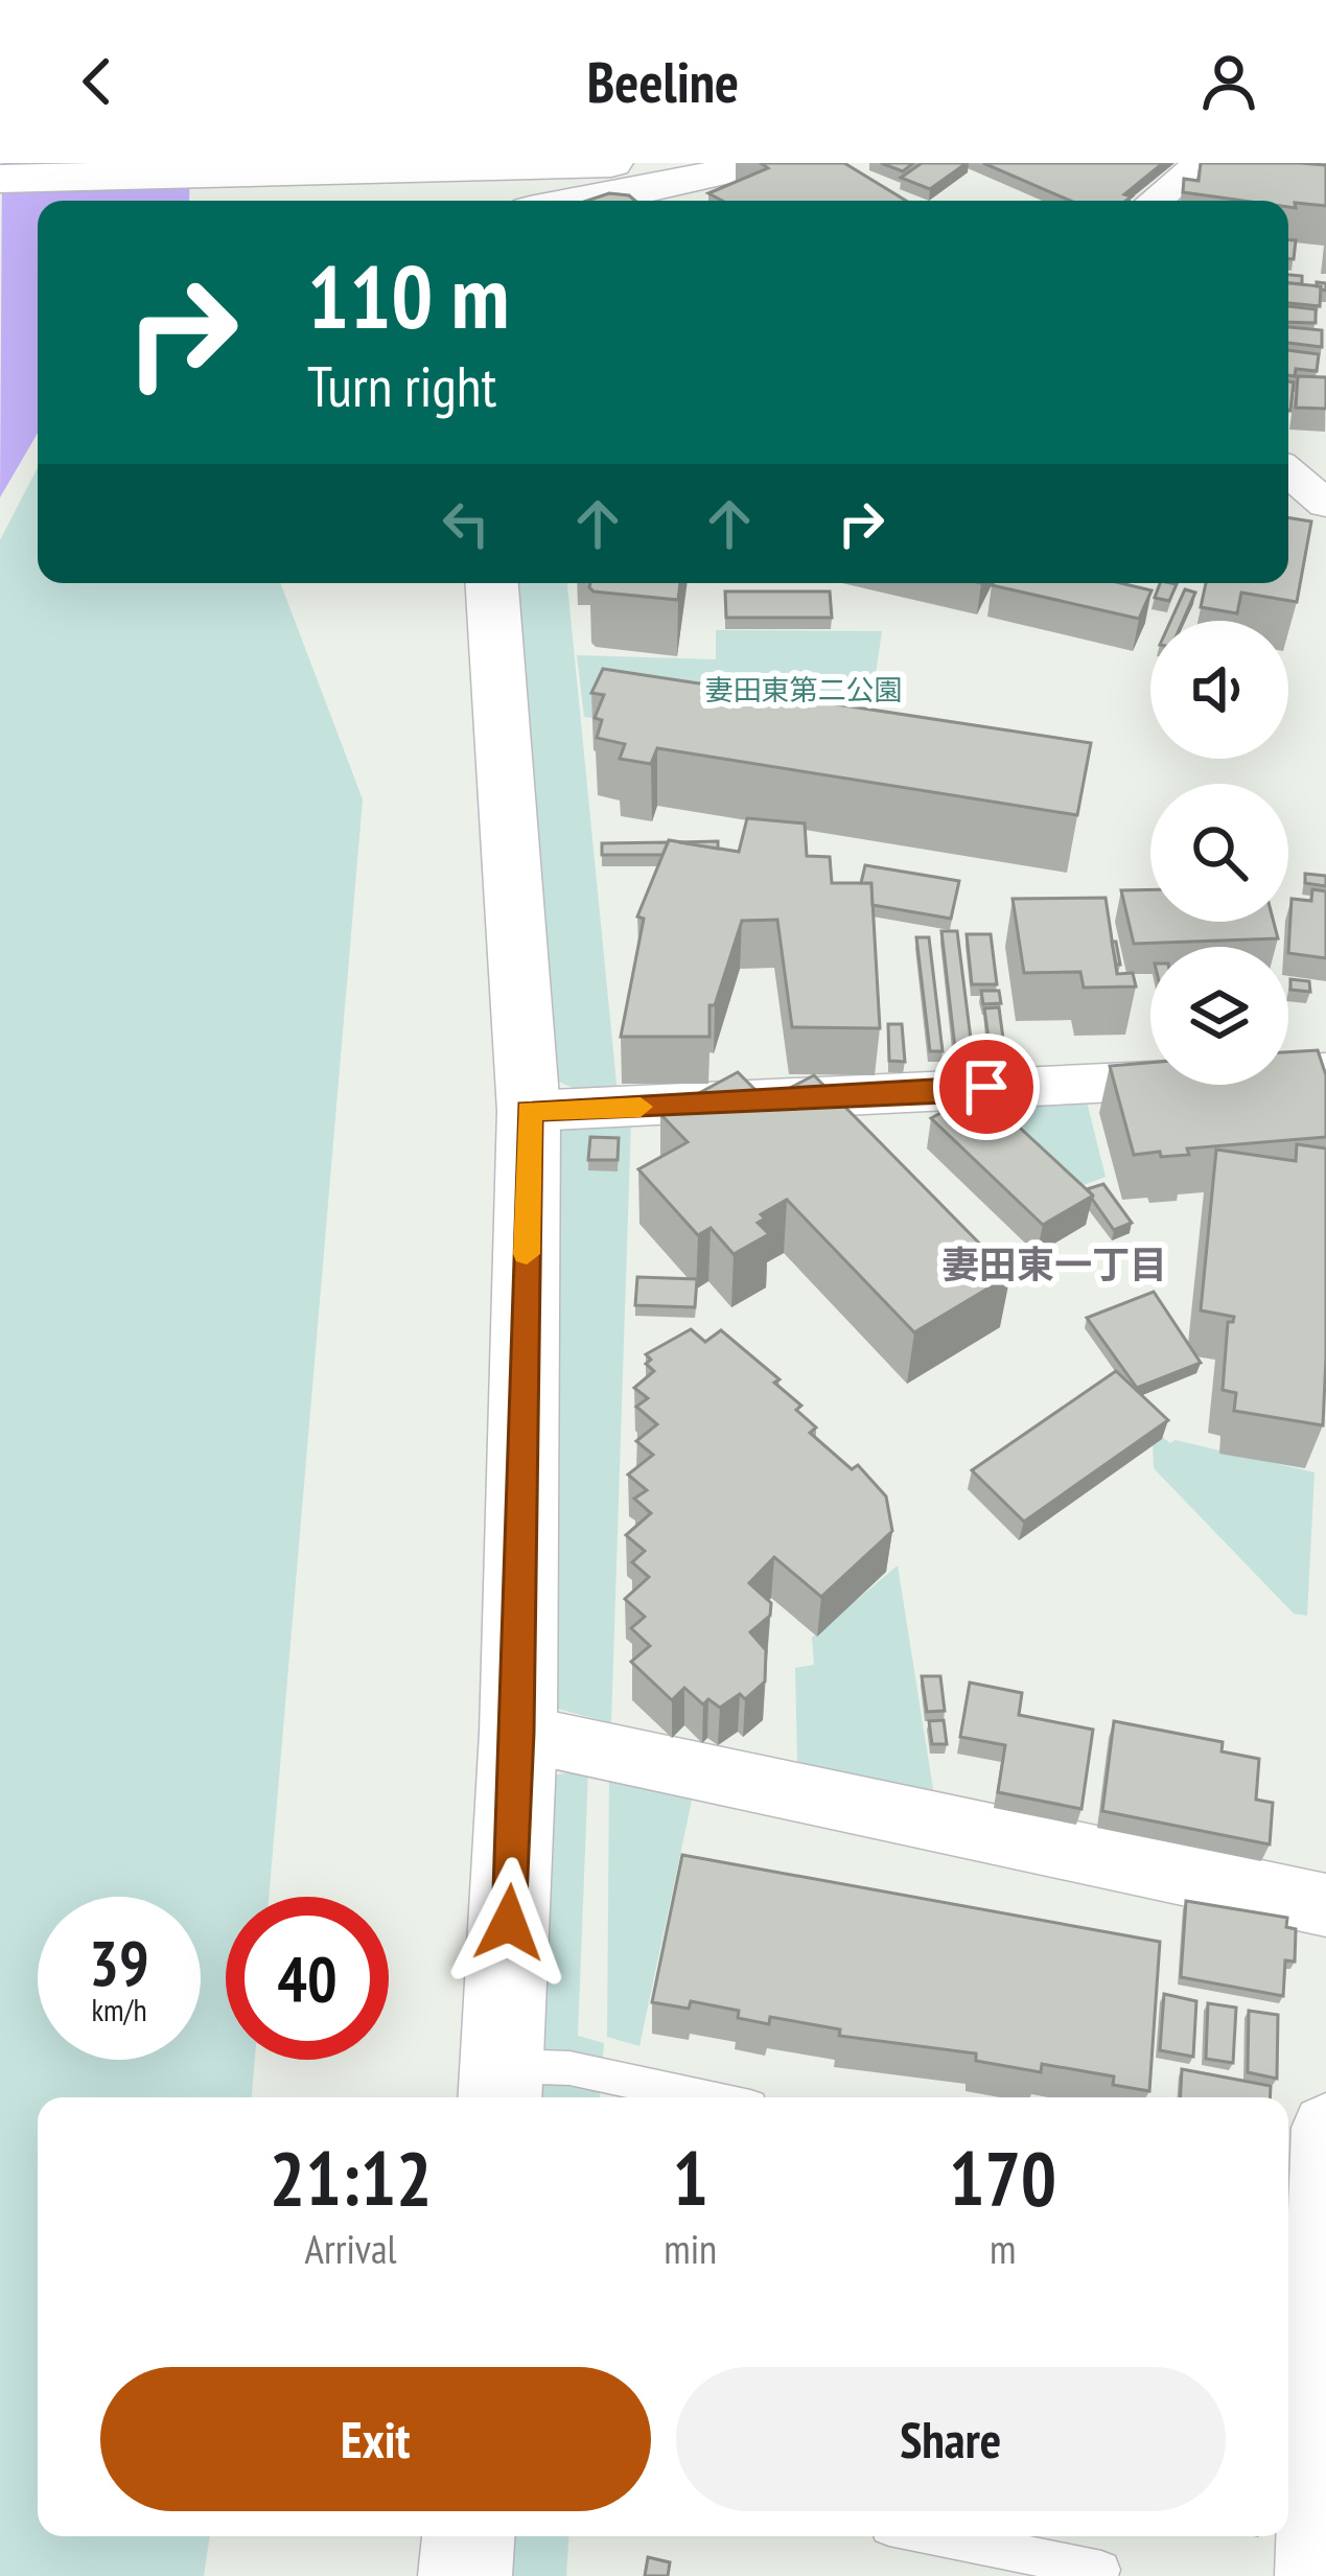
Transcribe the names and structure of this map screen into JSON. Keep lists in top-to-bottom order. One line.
{"districts":["妻田東一丁目"],"parks":["妻田東第二公園"],"page":{"header":"Beeline","turn":["110 m","Turn right"],"speed":"39 km/h","limit":"40","eta":["21:12","Arrival","1","min","170","m"],"buttons":["Exit","Share"]}}
